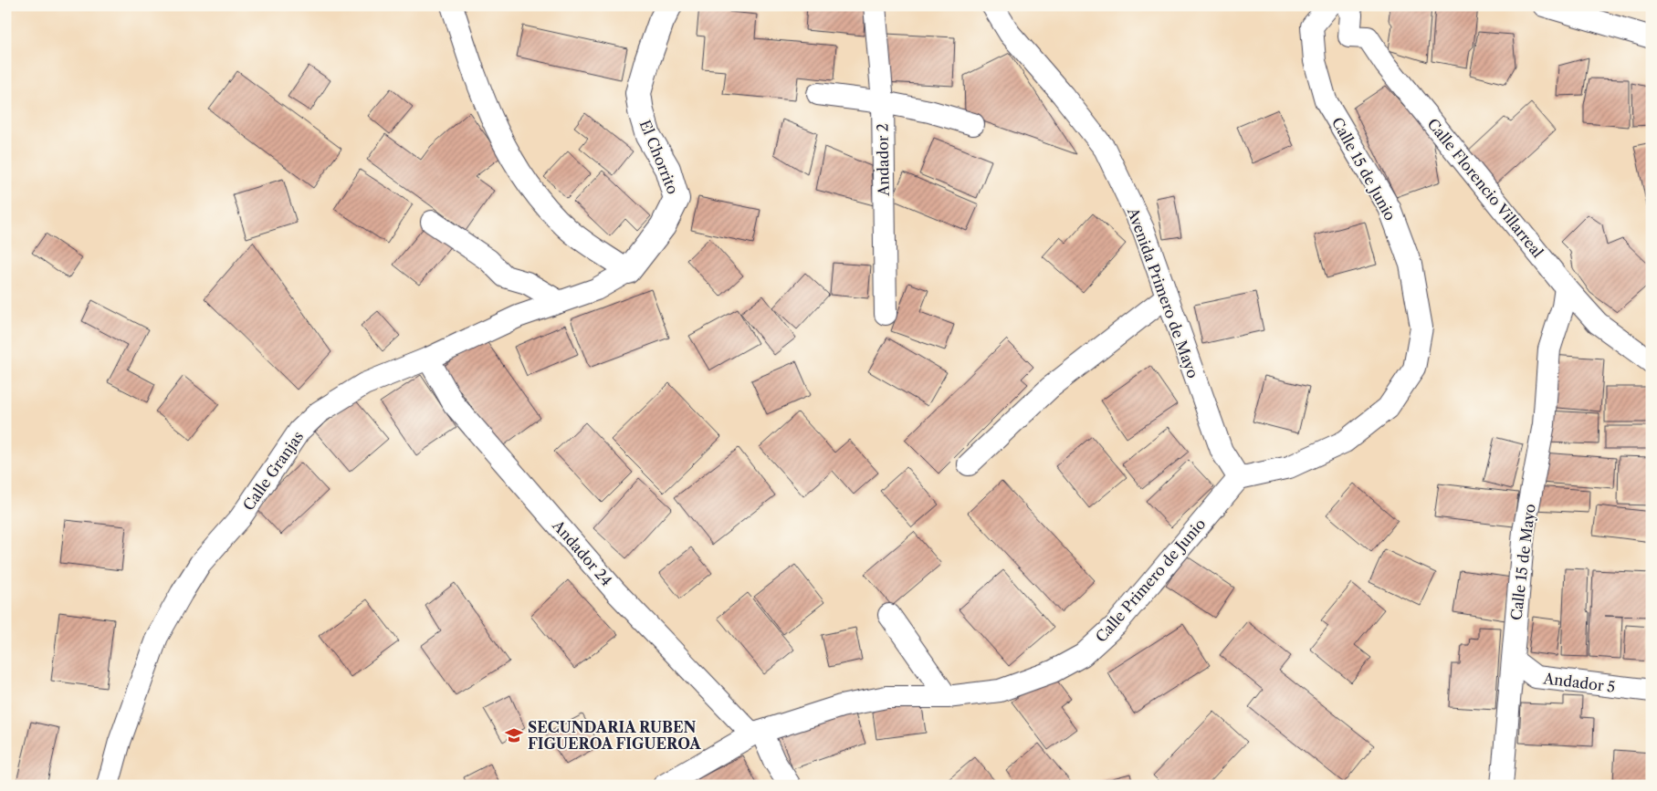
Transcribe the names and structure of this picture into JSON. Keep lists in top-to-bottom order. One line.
{"streets":{"street":["El Chorrito","Andador 2","Calle 15 de Junio","Calle Florencio Villarreal","Avenida Primero de Mayo","Calle Granjas","Andador 24","Calle 15 de Mayo","Calle Primero de Junio","Andador 5"]},"crossings":[["El Chorrito","Calle Granjas"],["Calle 15 de Junio","Avenida Primero de Mayo"],["Calle 15 de Junio","Calle Primero de Junio"],["Calle Florencio Villarreal","Calle 15 de Mayo"],["Avenida Primero de Mayo","Calle Primero de Junio"],["Calle Granjas","Andador 24"],["Andador 24","Calle Primero de Junio"],["Calle 15 de Mayo","Andador 5"]],"places":{"school or university":["SECUNDARIA RUBEN FIGUEROA FIGUEROA"]}}
